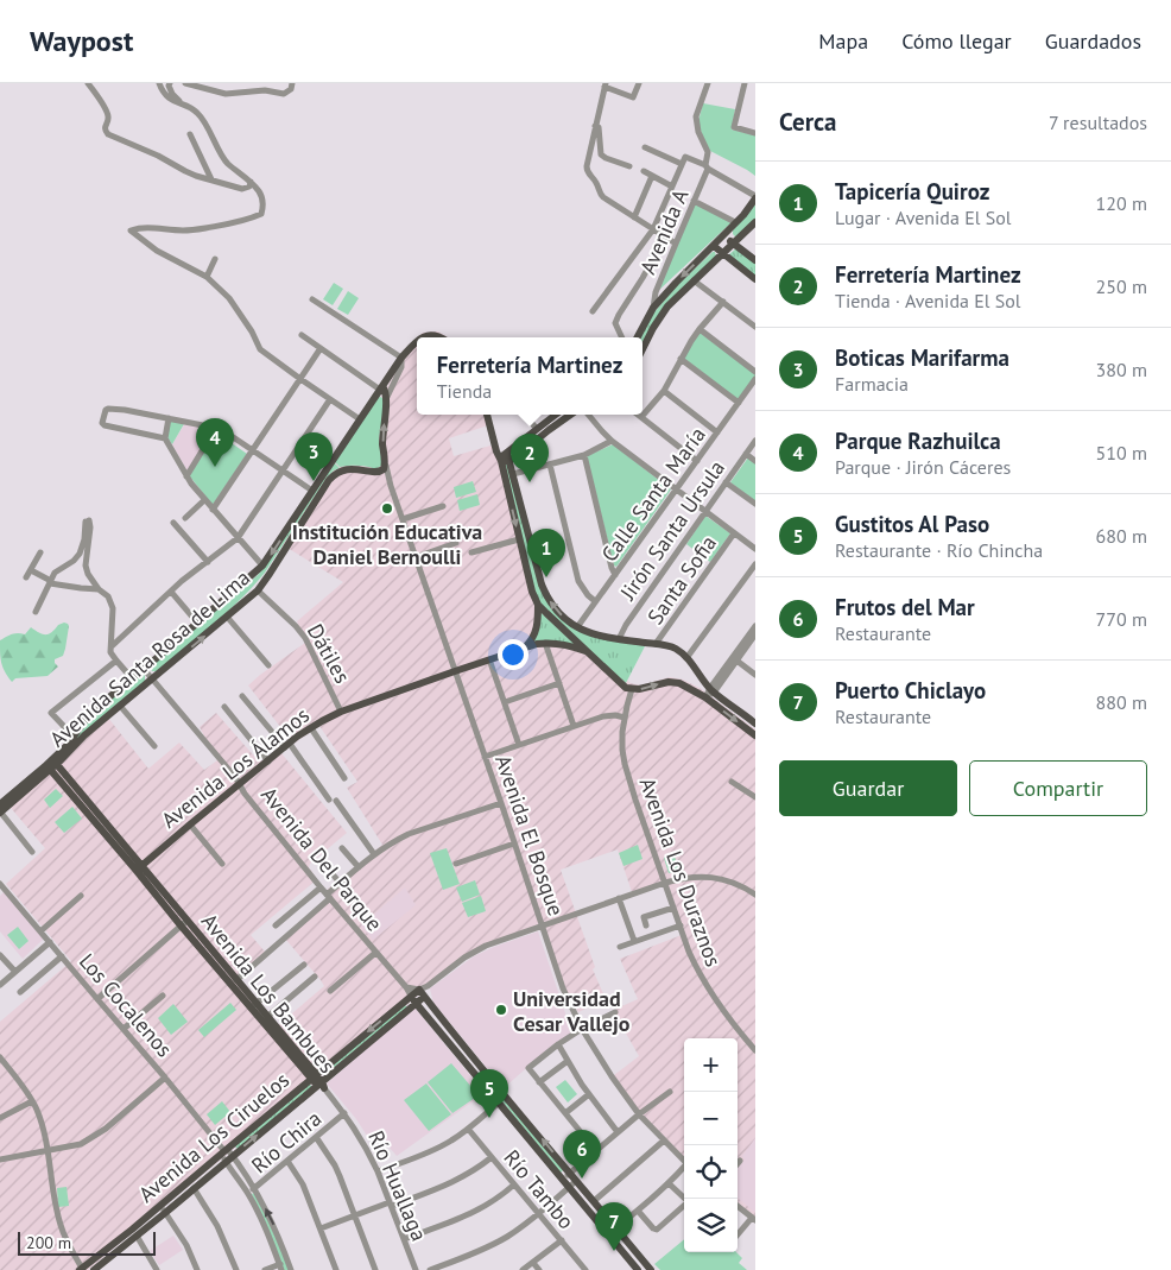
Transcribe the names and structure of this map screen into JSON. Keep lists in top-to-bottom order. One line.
{"streets":{"main road":["Avenida Santa Rosa de Lima","Avenida Los Álamos","Avenida El Bosque","Avenida Los Bambues","Avenida Los Ciruelos"],"street":["Avenida A","Calle Santa María","Jirón Santa Ursula","Santa Sofia","Dátiles","Avenida Del Parque","Avenida Los Duraznos","Los Cocalenos","Río Chira","Río Huallaga","Río Tambo"]},"crossings":[["Dátiles","Avenida Santa Rosa de Lima"],["Dátiles","Avenida Los Álamos"],["Avenida Santa Rosa de Lima","Avenida El Bosque"],["Avenida Santa Rosa de Lima","Avenida Del Parque"],["Avenida Santa Rosa de Lima","Avenida Los Bambues"],["Avenida Los Álamos","Avenida El Bosque"],["Avenida Los Álamos","Avenida Del Parque"],["Avenida Los Álamos","Avenida Los Bambues"],["Avenida Del Parque","Avenida Los Ciruelos"],["Avenida Los Bambues","Avenida Los Ciruelos"],["Avenida Los Bambues","Río Huallaga"],["Los Cocalenos","Avenida Los Ciruelos"],["Avenida Los Ciruelos","Río Huallaga"],["Río Chira","Río Huallaga"]],"places":["Institución Educativa Daniel Bernoulli","Universidad Cesar Vallejo"],"scale_bar":"200 m","page":{"header":"Waypost","nav":["Mapa","Cómo llegar","Guardados"],"heading":["Cerca","7 resultados"],"list":[{"mark":"1","name":"Tapicería Quiroz","note":"Lugar · Avenida El Sol","value":"120 m"},{"mark":"2","name":"Ferretería Martinez","note":"Tienda · Avenida El Sol","value":"250 m"},{"mark":"3","name":"Boticas Marifarma","note":"Farmacia","value":"380 m"},{"mark":"4","name":"Parque Razhuilca","note":"Parque · Jirón Cáceres","value":"510 m"},{"mark":"5","name":"Gustitos Al Paso","note":"Restaurante · Río Chincha","value":"680 m"},{"mark":"6","name":"Frutos del Mar","note":"Restaurante","value":"770 m"},{"mark":"7","name":"Puerto Chiclayo","note":"Restaurante","value":"880 m"}],"popup":["Ferretería Martinez","Tienda"],"pins":["4","3","2","1","5","6","7"],"buttons":["Guardar","Compartir"],"map_buttons":["+","−"],"scale":"200 m"}}
